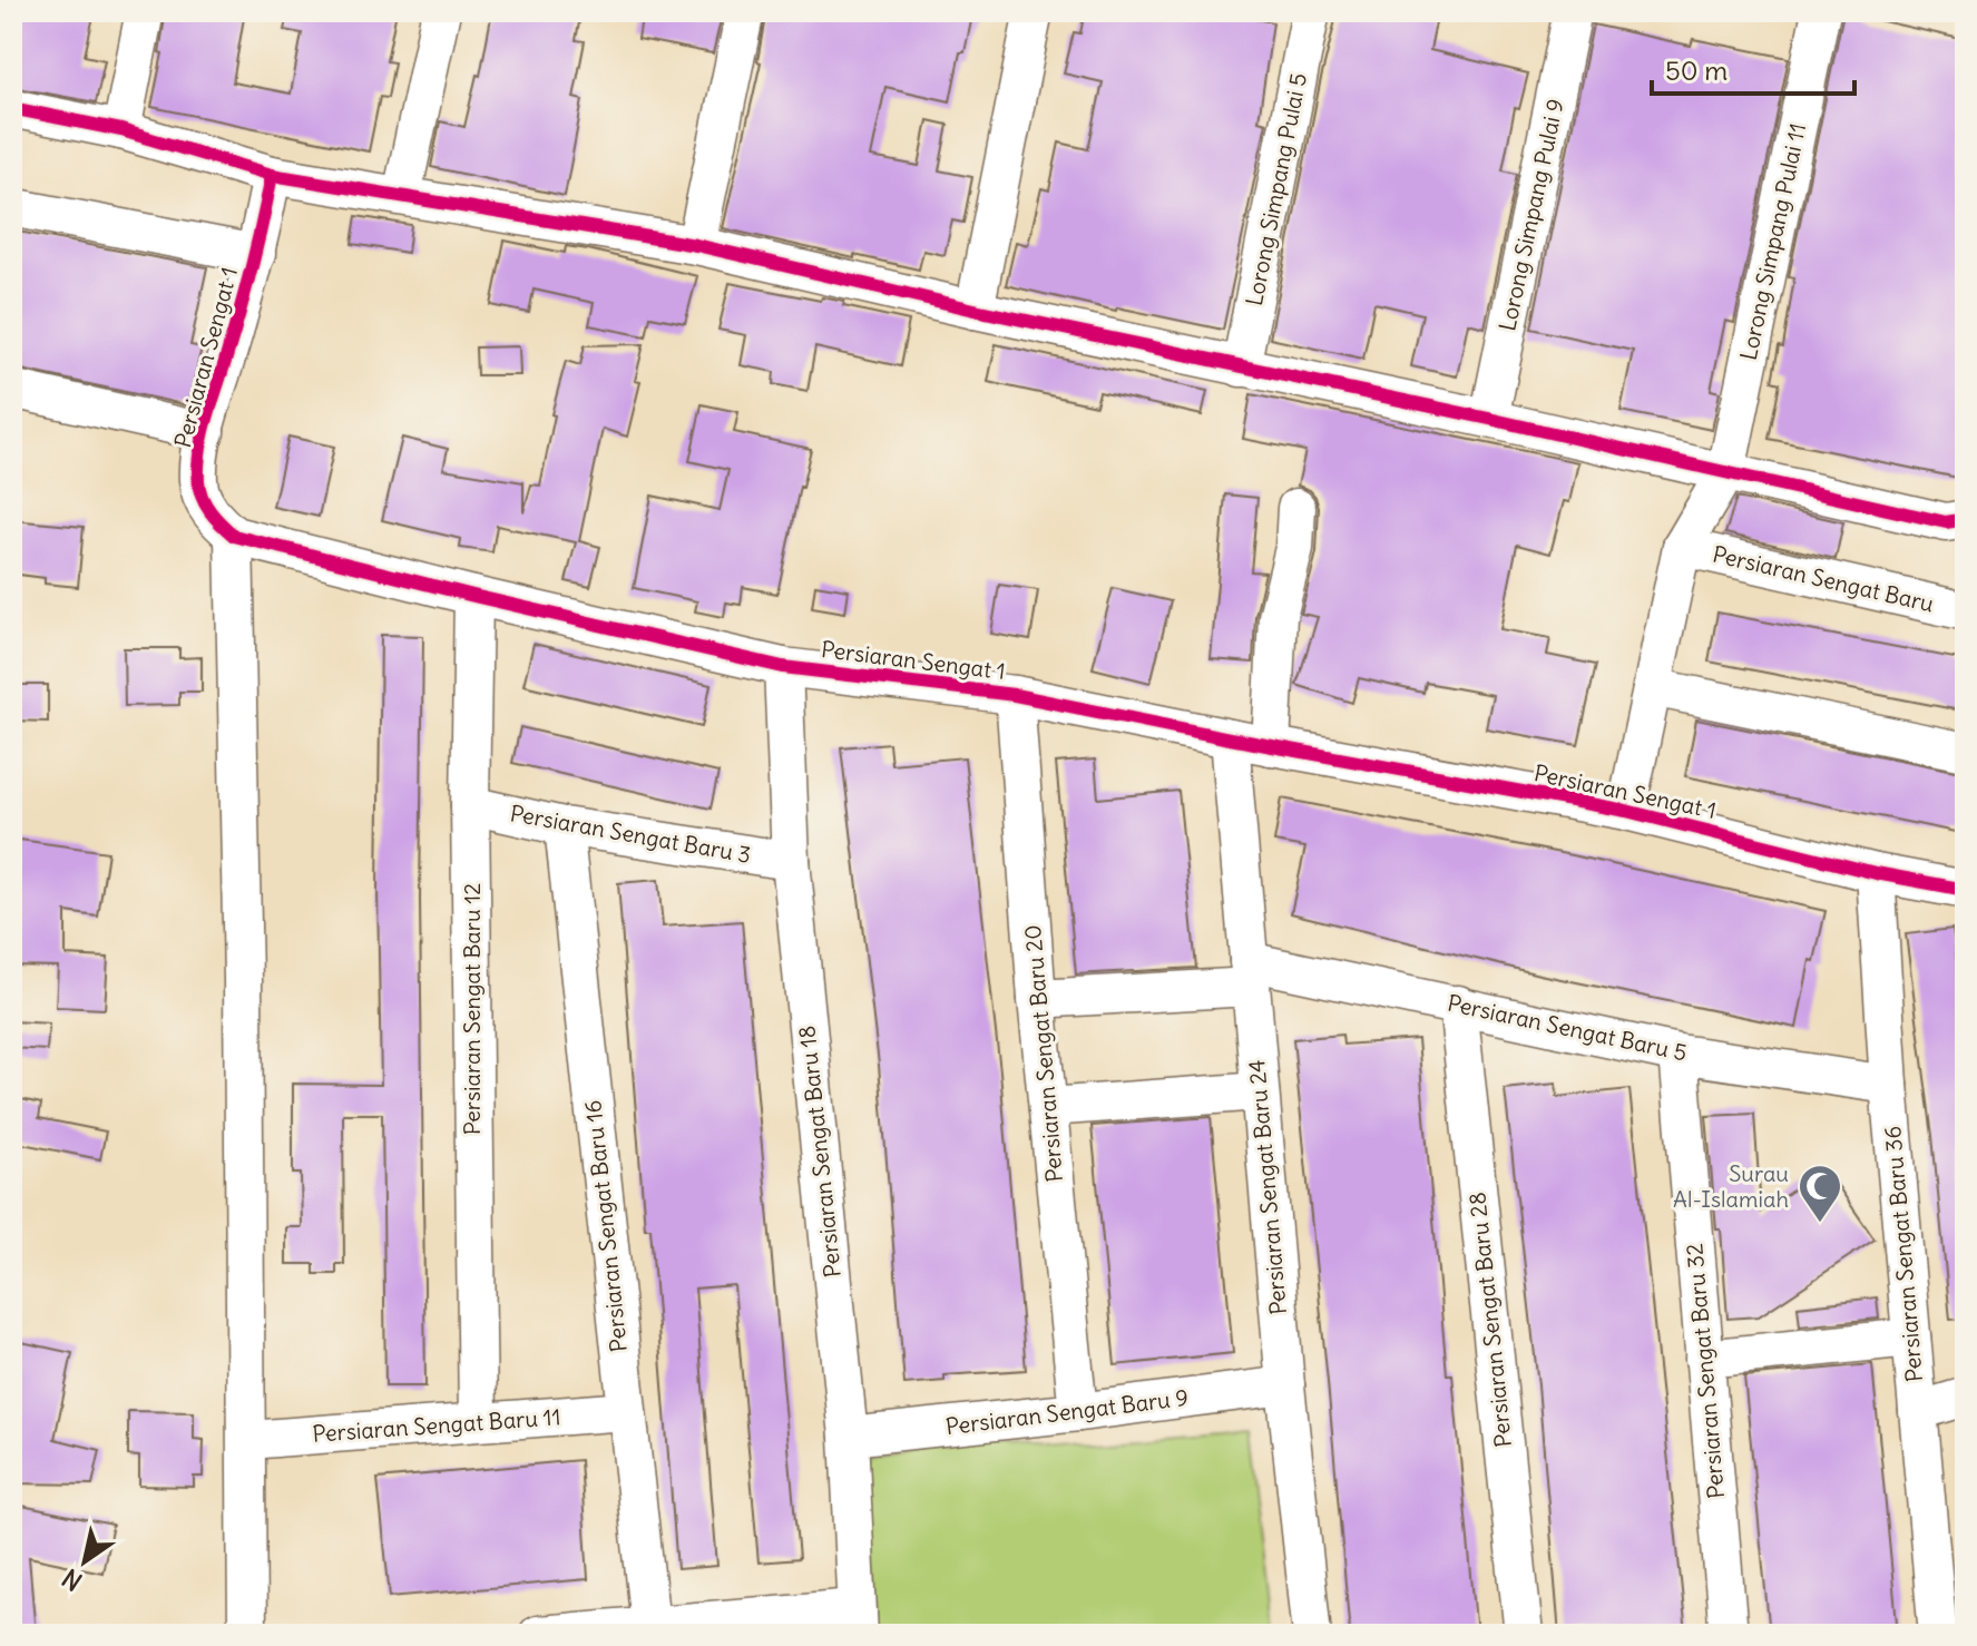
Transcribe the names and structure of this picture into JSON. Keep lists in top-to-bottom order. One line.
{"streets":{"street":["Lorong Simpang Pulai 5","Lorong Simpang Pulai 9","Lorong Simpang Pulai 11","Persiaran Sengat 1","Persiaran Sengat Baru","Persiaran Sengat Baru 3","Persiaran Sengat Baru 12","Persiaran Sengat Baru 5","Persiaran Sengat Baru 20","Persiaran Sengat Baru 18","Persiaran Sengat Baru 24","Persiaran Sengat Baru 16","Persiaran Sengat Baru 36","Persiaran Sengat Baru 28","Persiaran Sengat Baru 32","Persiaran Sengat Baru 9","Persiaran Sengat Baru 11"]},"crossings":[["Lorong Simpang Pulai 11","Persiaran Sengat 1"],["Lorong Simpang Pulai 11","Persiaran Sengat Baru"],["Persiaran Sengat 1","Persiaran Sengat Baru 12"],["Persiaran Sengat 1","Persiaran Sengat Baru 20"],["Persiaran Sengat 1","Persiaran Sengat Baru 18"],["Persiaran Sengat 1","Persiaran Sengat Baru 24"],["Persiaran Sengat 1","Persiaran Sengat Baru 36"],["Persiaran Sengat Baru 3","Persiaran Sengat Baru 12"],["Persiaran Sengat Baru 3","Persiaran Sengat Baru 18"],["Persiaran Sengat Baru 3","Persiaran Sengat Baru 16"],["Persiaran Sengat Baru 12","Persiaran Sengat Baru 11"],["Persiaran Sengat Baru 5","Persiaran Sengat Baru 20"],["Persiaran Sengat Baru 5","Persiaran Sengat Baru 24"],["Persiaran Sengat Baru 5","Persiaran Sengat Baru 36"],["Persiaran Sengat Baru 5","Persiaran Sengat Baru 28"],["Persiaran Sengat Baru 5","Persiaran Sengat Baru 32"],["Persiaran Sengat Baru 20","Persiaran Sengat Baru 9"],["Persiaran Sengat Baru 18","Persiaran Sengat Baru 9"],["Persiaran Sengat Baru 24","Persiaran Sengat Baru 9"],["Persiaran Sengat Baru 16","Persiaran Sengat Baru 11"]],"places":{"mosque":["Surau Al-Islamiah"]},"scale_bar":"50 m","north":"bottom left"}
